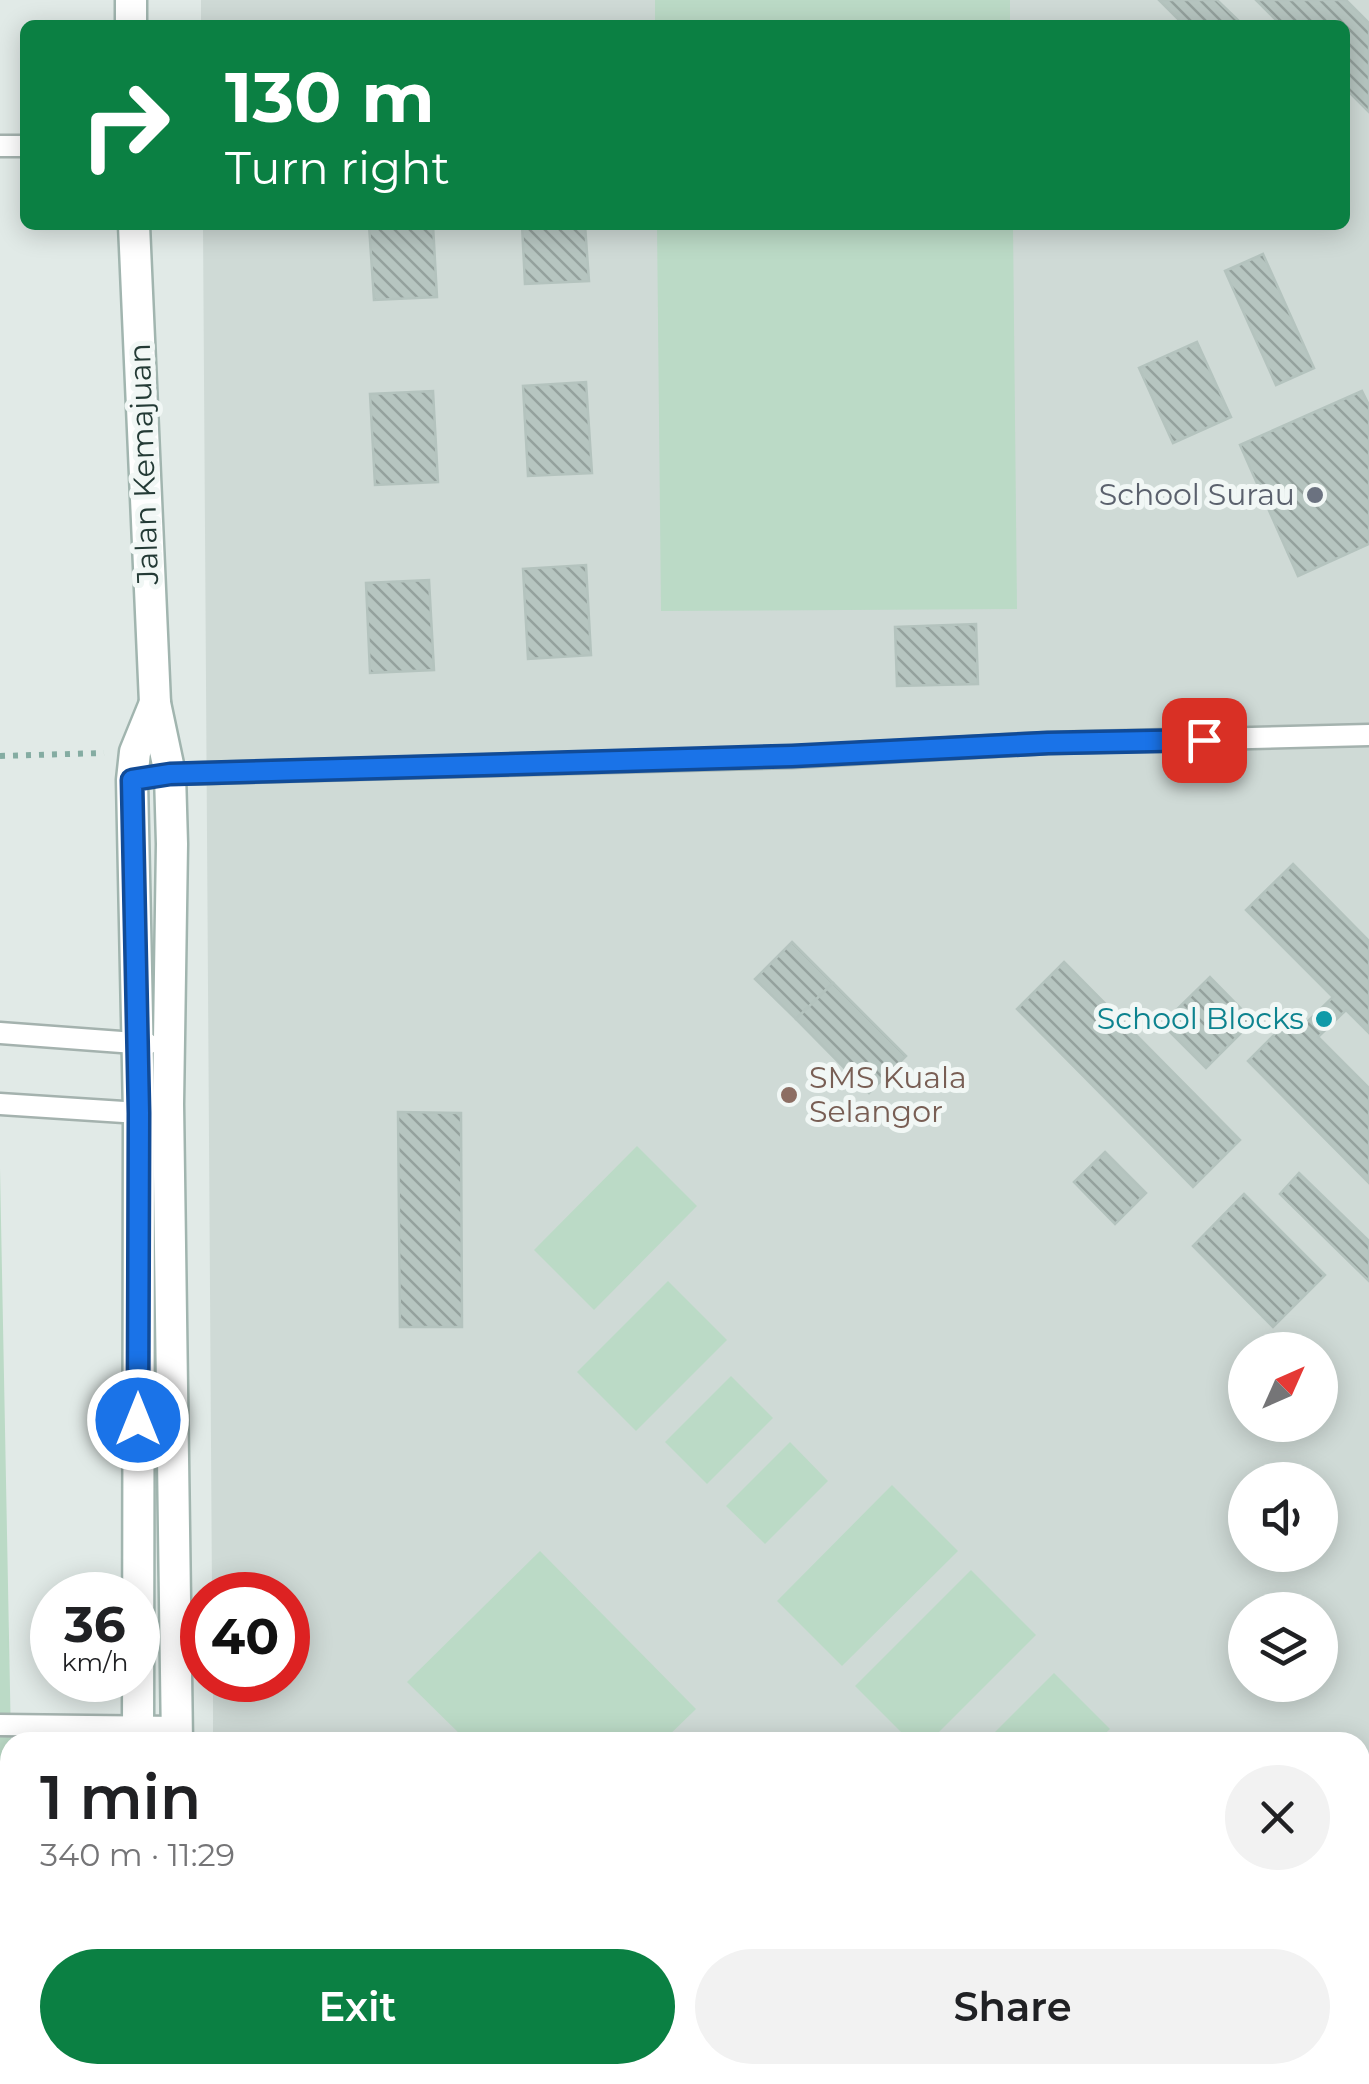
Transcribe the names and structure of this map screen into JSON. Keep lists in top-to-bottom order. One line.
{"streets":{"street":["Jalan Kemajuan"]},"places":["School Surau","School Blocks","SMS Kuala Selangor"],"north":"top right","page":{"turn":["130 m","Turn right"],"speed":"36 km/h","limit":"40","heading":["1 min","340 m · 11:29"],"buttons":["Exit","Share"]}}
